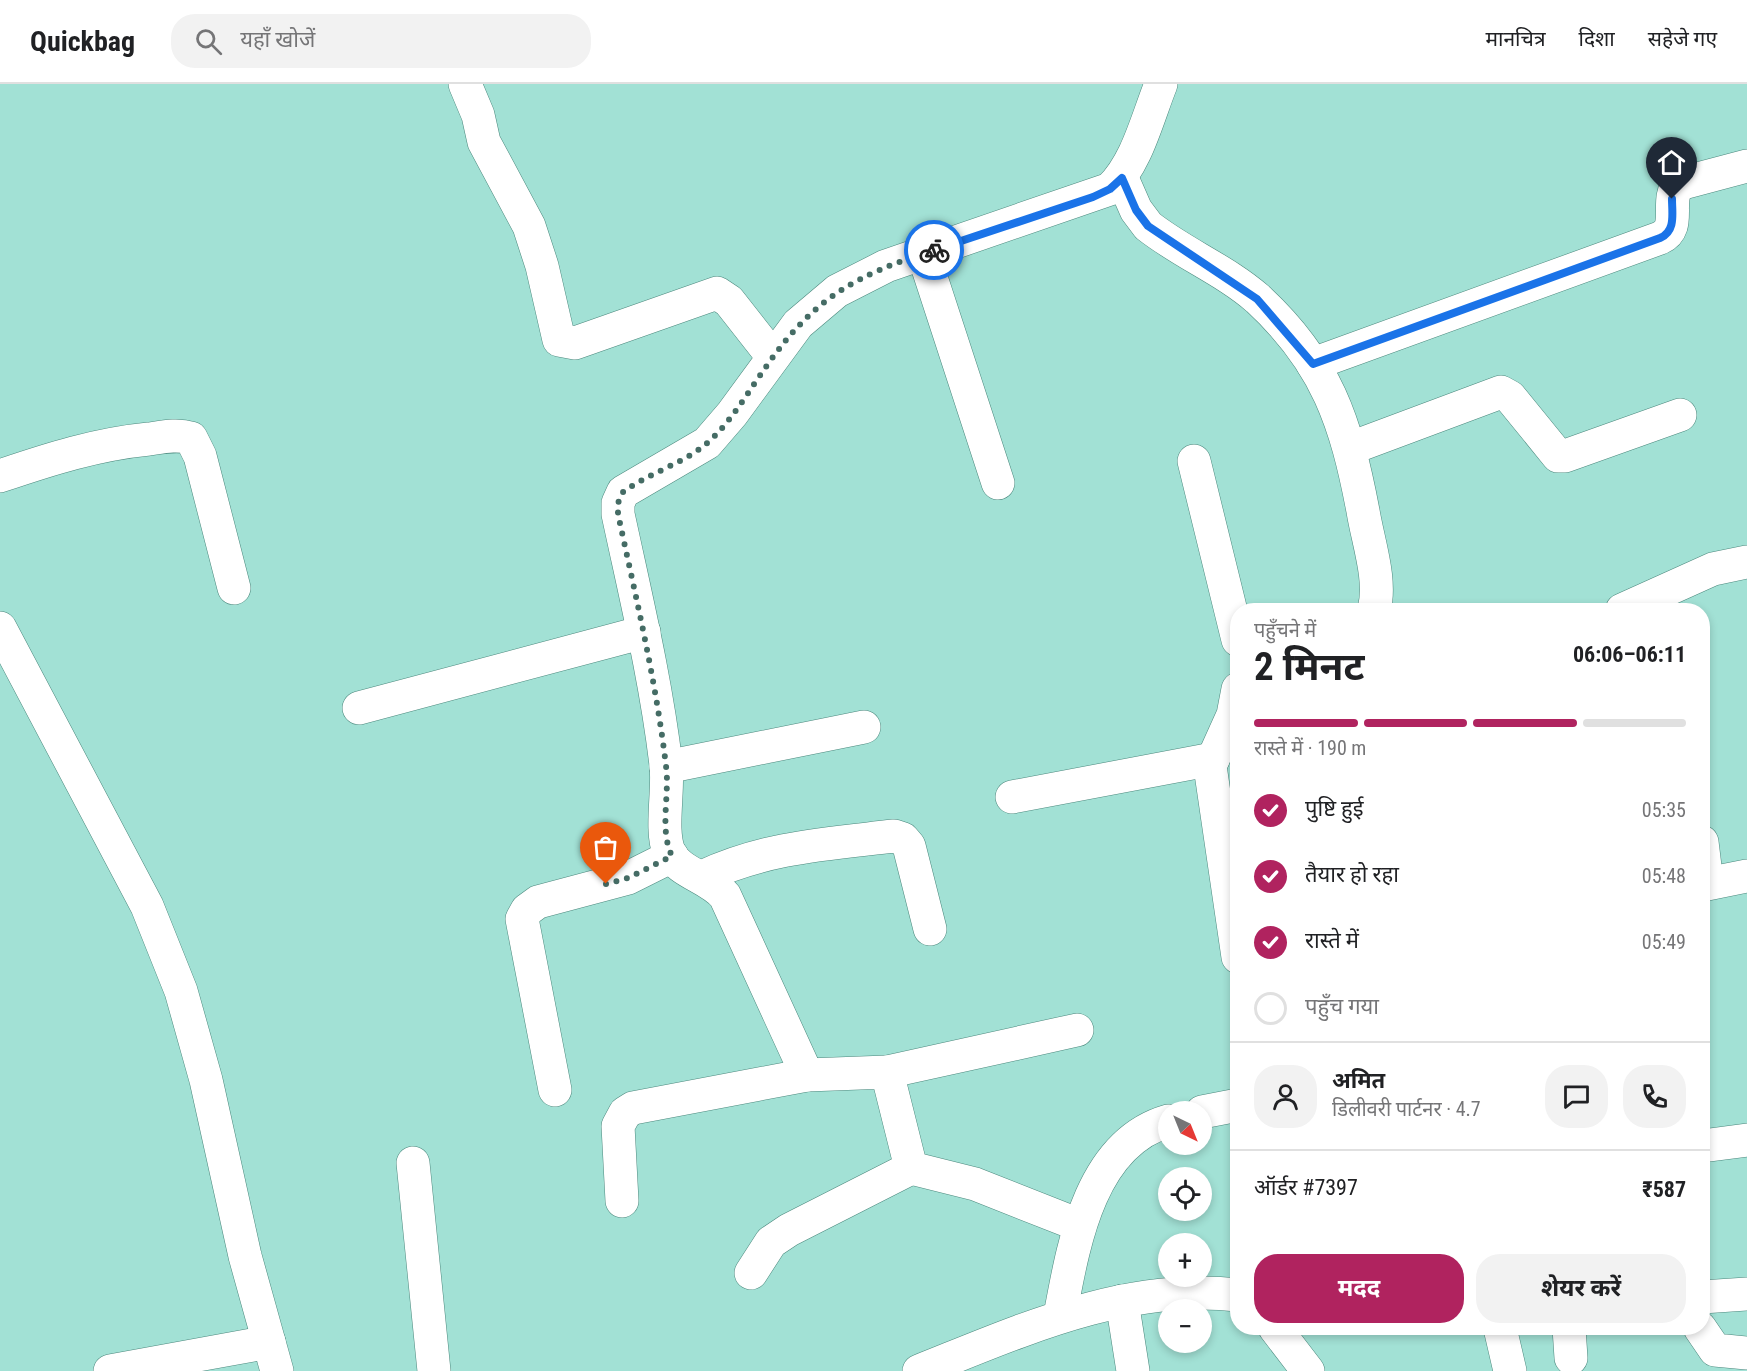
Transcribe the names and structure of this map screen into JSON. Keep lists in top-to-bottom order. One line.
{"north":"bottom right","page":{"header":"Quickbag","search":"यहाँ खोजें","nav":["मानचित्र","दिशा","सहेजे गए"],"heading":["2 मिनट","पहुँचने में","06:06–06:11"],"panel":["अमित","डिलीवरी पार्टनर · 4.7","ऑर्डर #7397","₹587"],"bar":"रास्ते में · 190 m","list":[["पुष्टि हुई","05:35"],["तैयार हो रहा","05:48"],["रास्ते में","05:49"],"पहुँच गया"],"map_buttons":["+","−"],"buttons":["मदद","शेयर करें"]}}
